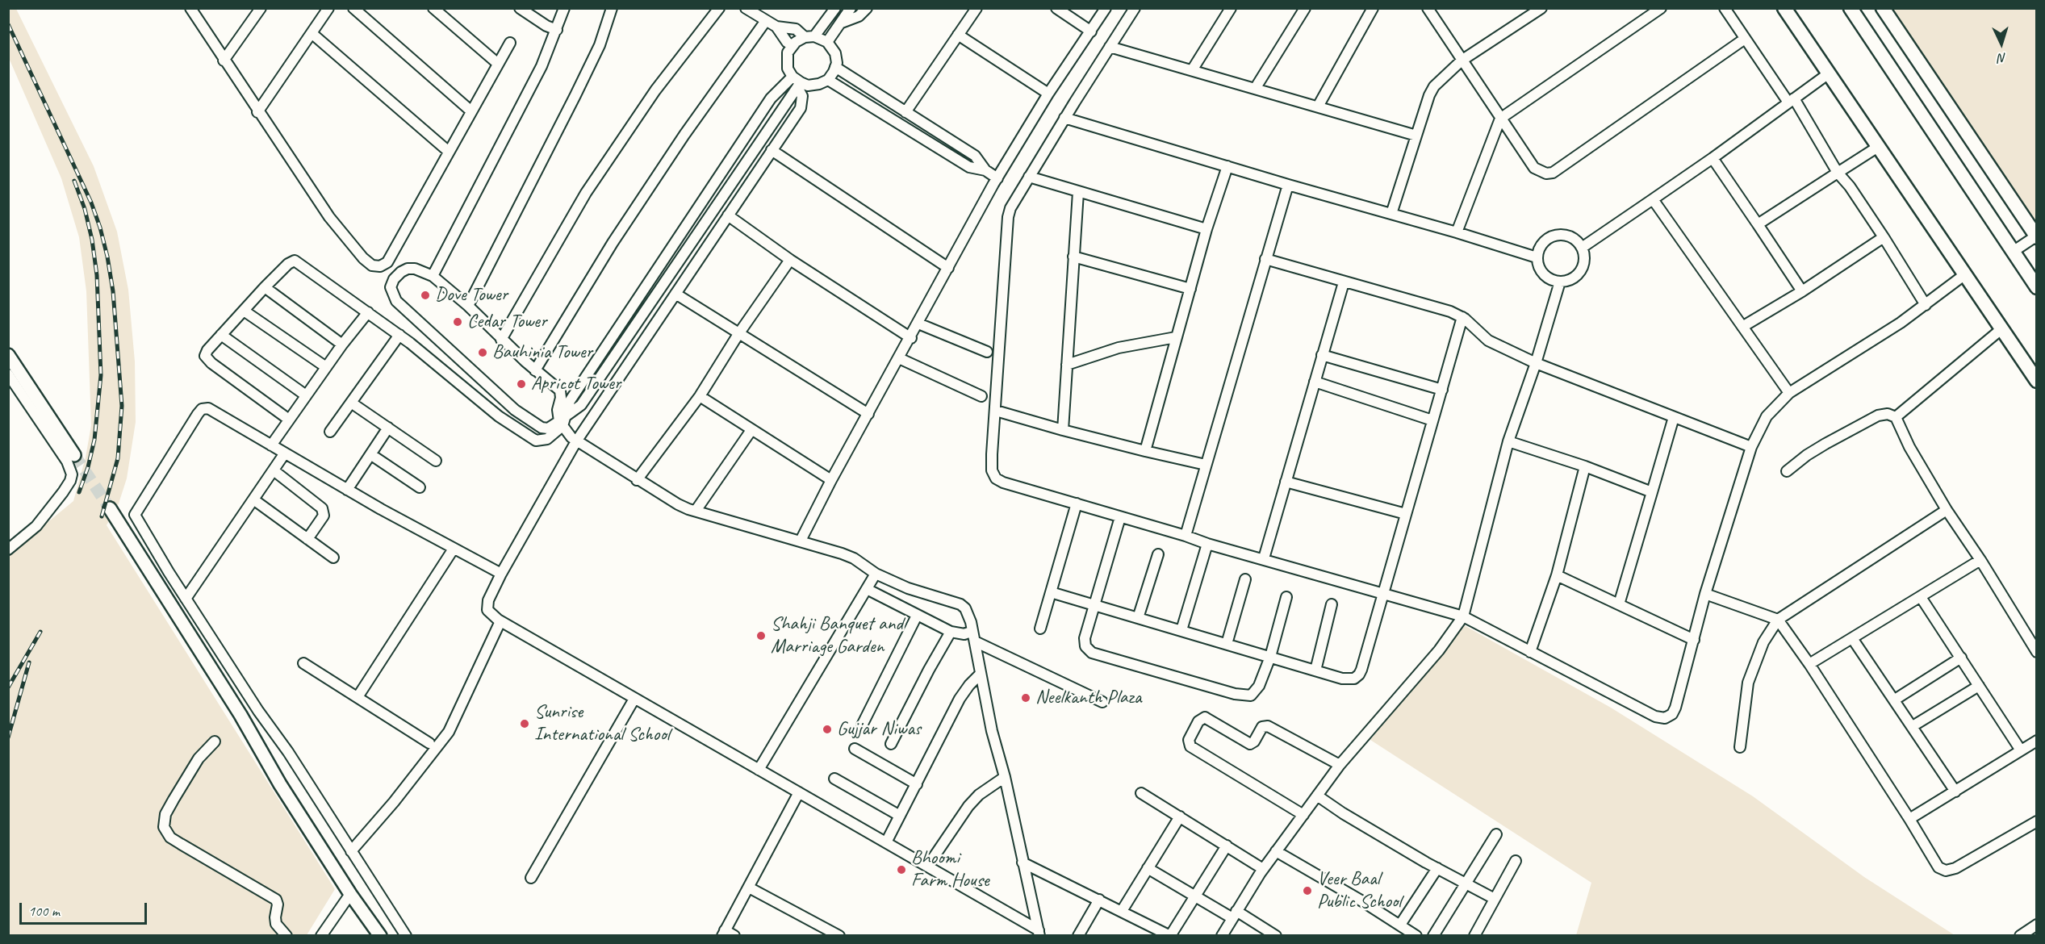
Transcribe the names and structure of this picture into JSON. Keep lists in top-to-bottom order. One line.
{"places":["Dove Tower","Cedar Tower","Bauhinia Tower","Apricot Tower","Shahji Banquet and Marriage Garden","Neelkanth Plaza","Sunrise International School","Gujjar Niwas","Bhoomi Farm House","Veer Baal Public School"],"scale_bar":"100 m","north":"bottom"}
